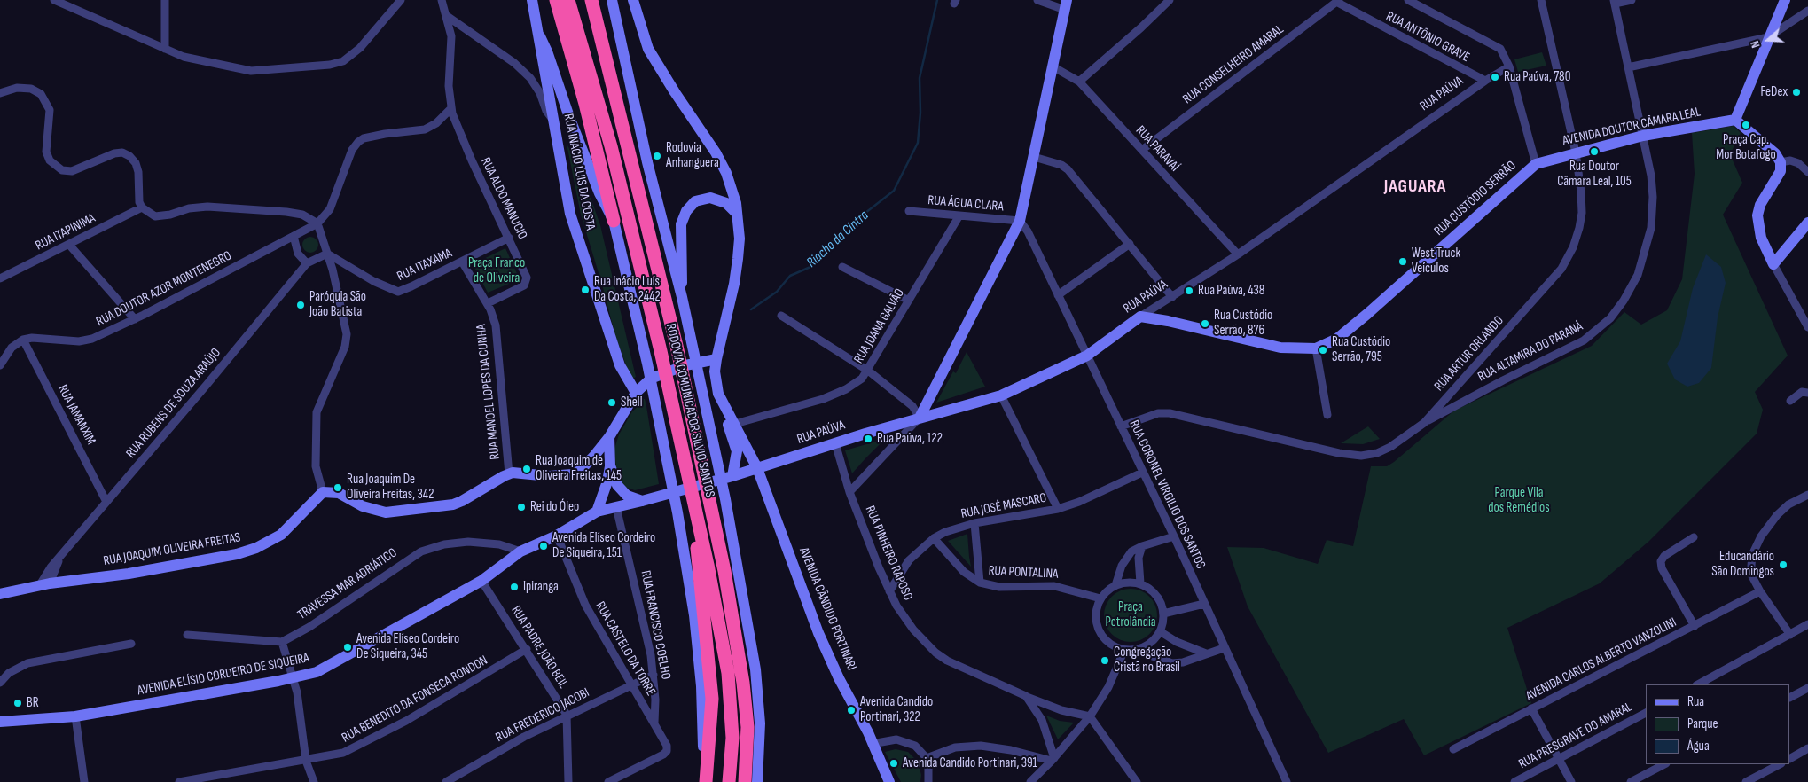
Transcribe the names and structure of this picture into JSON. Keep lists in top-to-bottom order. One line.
{"streets":{"highway":["RODOVIA COMUNICADOR SILVIO SANTOS"],"main road":["RUA PAÚVA","AVENIDA DOUTOR CÂMARA LEAL","RUA INÁCIO LUIS DA COSTA","RUA CUSTÓDIO SERRÃO","RUA JOAQUIM OLIVEIRA FREITAS","AVENIDA CÂNDIDO PORTINARI","AVENIDA ELÍSIO CORDEIRO DE SIQUEIRA"],"street":["RUA ANTÔNIO GRAVE","RUA CONSELHEIRO AMARAL","RUA PARAVAÍ","RUA ALDO MANUCIO","RUA ÁGUA CLARA","RUA ITAPINIMA","RUA ITAXAMA","RUA DOUTOR AZOR MONTENEGRO","RUA JOANA GALVÃO","RUA ALTAMIRA DO PARANÁ","RUA ARTUR ORLANDO","RUA MANOEL LOPES DA CUNHA","RUA RUBENS DE SOUZA ARAÚJO","RUA JAMANXIM","RUA CORONEL VIRGILIO DOS SANTOS","RUA JOSÉ MASCARO","RUA PINHEIRO RAPOSO","RUA PONTALINA","TRAVESSA MAR ADRIÁTICO","RUA FRANCISCO COELHO","RUA PADRE JOÃO BEIL","RUA CASTELO DA TORRE","AVENIDA CARLOS ALBERTO VANZOLINI","RUA BENEDITO DA FONSECA RONDON","RUA FREDERICO JACOBI","RUA PRESGRAVE DO AMARAL"]},"crossings":[["RUA ANTÔNIO GRAVE","RUA CONSELHEIRO AMARAL"],["RUA ANTÔNIO GRAVE","RUA PAÚVA"],["RUA CONSELHEIRO AMARAL","RUA PARAVAÍ"],["RUA PAÚVA","RUA PARAVAÍ"],["RUA PAÚVA","RUA CUSTÓDIO SERRÃO"],["RUA PAÚVA","RUA CORONEL VIRGILIO DOS SANTOS"],["RUA PAÚVA","RUA PINHEIRO RAPOSO"],["RUA PAÚVA","AVENIDA CÂNDIDO PORTINARI"],["RUA PAÚVA","AVENIDA ELÍSIO CORDEIRO DE SIQUEIRA"],["AVENIDA DOUTOR CÂMARA LEAL","RUA CUSTÓDIO SERRÃO"],["AVENIDA DOUTOR CÂMARA LEAL","RUA ALTAMIRA DO PARANÁ"],["AVENIDA DOUTOR CÂMARA LEAL","RUA ARTUR ORLANDO"],["RUA ALDO MANUCIO","RUA ITAXAMA"],["RUA ALDO MANUCIO","RUA MANOEL LOPES DA CUNHA"],["RUA ÁGUA CLARA","RUA JOANA GALVÃO"],["RUA ÁGUA CLARA","RUA CORONEL VIRGILIO DOS SANTOS"],["RUA ITAXAMA","RUA MANOEL LOPES DA CUNHA"],["RUA DOUTOR AZOR MONTENEGRO","RUA JAMANXIM"],["RUA JOANA GALVÃO","AVENIDA CÂNDIDO PORTINARI"],["RUA ALTAMIRA DO PARANÁ","RUA ARTUR ORLANDO"],["RUA ARTUR ORLANDO","RUA CORONEL VIRGILIO DOS SANTOS"],["RUA RUBENS DE SOUZA ARAÚJO","RUA JAMANXIM"],["RUA RUBENS DE SOUZA ARAÚJO","RUA JOAQUIM OLIVEIRA FREITAS"],["RUA CORONEL VIRGILIO DOS SANTOS","RUA JOSÉ MASCARO"],["RUA JOSÉ MASCARO","RUA PINHEIRO RAPOSO"],["RUA JOSÉ MASCARO","RUA PONTALINA"],["TRAVESSA MAR ADRIÁTICO","AVENIDA ELÍSIO CORDEIRO DE SIQUEIRA"],["AVENIDA CÂNDIDO PORTINARI","AVENIDA ELÍSIO CORDEIRO DE SIQUEIRA"],["RUA FRANCISCO COELHO","RUA CASTELO DA TORRE"],["RUA FRANCISCO COELHO","AVENIDA ELÍSIO CORDEIRO DE SIQUEIRA"],["RUA FRANCISCO COELHO","RUA FREDERICO JACOBI"],["RUA PADRE JOÃO BEIL","AVENIDA ELÍSIO CORDEIRO DE SIQUEIRA"],["RUA PADRE JOÃO BEIL","RUA BENEDITO DA FONSECA RONDON"],["RUA PADRE JOÃO BEIL","RUA FREDERICO JACOBI"],["RUA CASTELO DA TORRE","AVENIDA ELÍSIO CORDEIRO DE SIQUEIRA"],["RUA CASTELO DA TORRE","RUA FREDERICO JACOBI"]],"districts":["JAGUARA"],"water":["Riacho da Cintra"],"parks":["Praça Franco de Oliveira","Parque Vila dos Remédios","Praça Petrolândia"],"places":["Rua Paúva, 780","FeDex","Praça Cap. Mor Botafogo","Rua Doutor Câmara Leal, 105","Rodovia Anhanguera","West Truck Veículos","Rua Inácio Luís Da Costa, 2442","Rua Paúva, 438","Paróquia São João Batista","Rua Custódio Serrão, 876","Rua Custódio Serrão, 795","Shell","Rua Paúva, 122","Rua Joaquim de Oliveira Freitas, 145","Rua Joaquim De Oliveira Freitas, 342","Rei do Óleo","Avenida Elíseo Cordeiro De Siqueira, 151","Educandário São Domingos","Ipiranga","Avenida Elíseo Cordeiro De Siqueira, 345","Congregação Cristã no Brasil","BR","Avenida Candido Portinari, 322","Avenida Candido Portinari, 391"],"legend":["Rua","Parque","Água"],"north":"left"}
